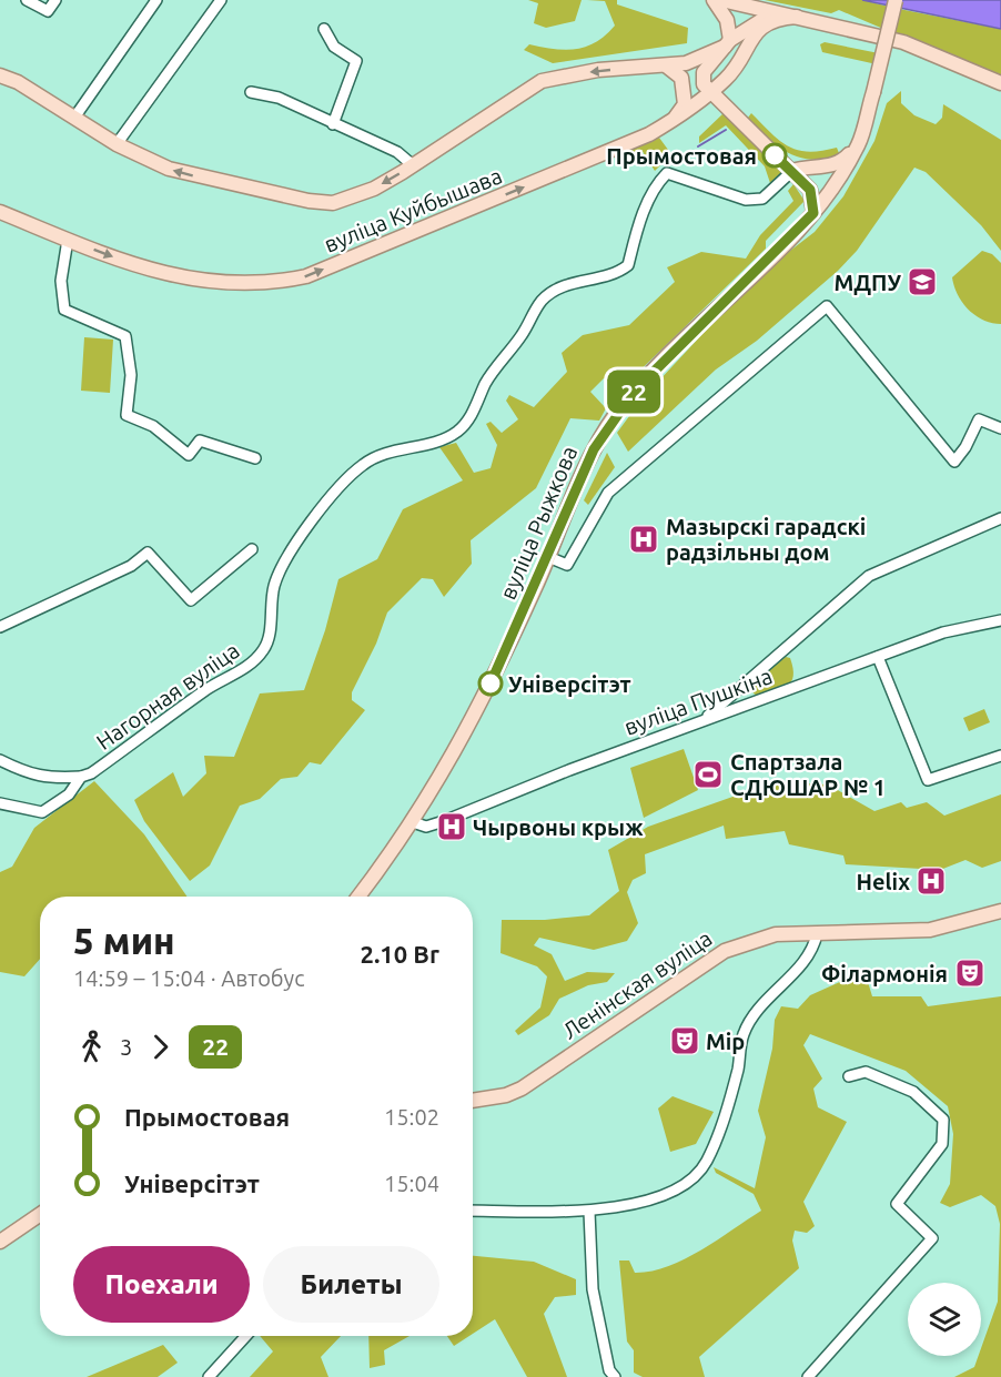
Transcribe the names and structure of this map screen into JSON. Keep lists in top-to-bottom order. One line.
{"streets":{"main road":["вуліца Куйбышава","вуліца Рыжкова","Ленінская вуліца"],"street":["Нагорная вуліца","вуліца Пушкіна"]},"crossings":[["вуліца Рыжкова","вуліца Пушкіна"]],"places":{"other":["Прымостовая","Універсітэт"],"school or university":["МДПУ"],"hospital":["Мазырскі гарадскі радзільны дом","Чырвоны крыж","Helix"],"sports":["Спартзала СДЮШАР № 1"],"theatre":["Філармонія","Мір"]},"lines":["bus line 22"],"page":{"on_map":"22","heading":["5 мин","14:59 – 15:04 · Автобус","2.10 Br"],"legs":["3","22"],"list":[{"name":"Прымостовая","value":"15:02"},{"name":"Універсітэт","value":"15:04"}],"buttons":["Поехали","Билеты"]}}
